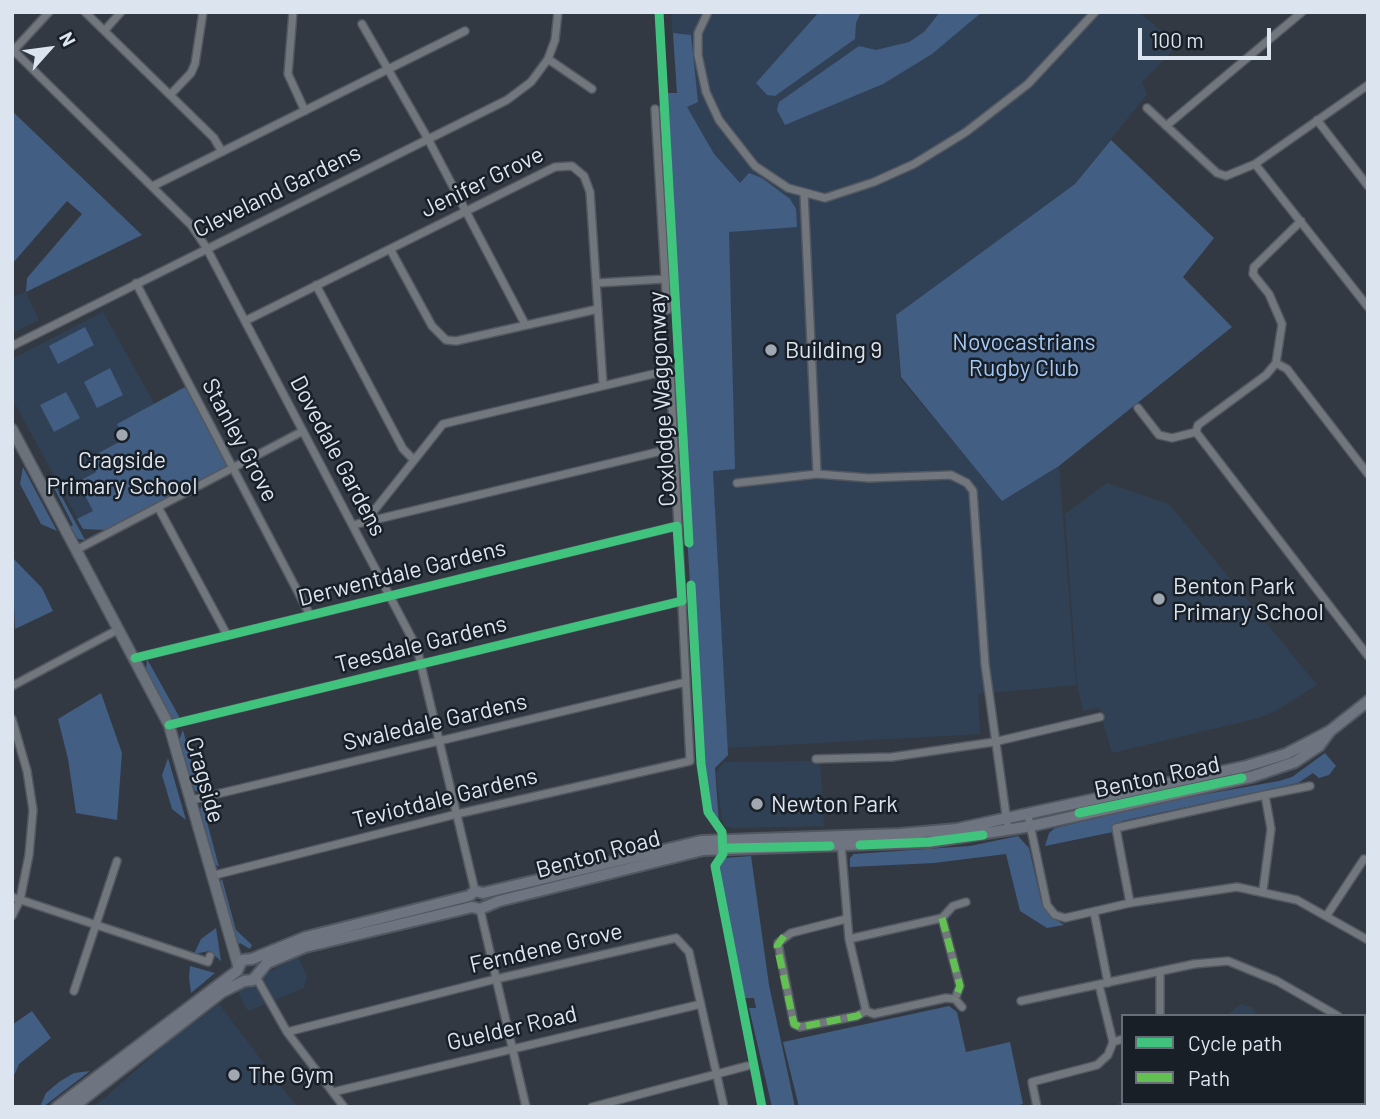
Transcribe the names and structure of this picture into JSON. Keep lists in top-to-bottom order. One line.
{"streets":{"main road":["Benton Road"],"street":["Jenifer Grove","Cleveland Gardens","Stanley Grove","Dovedale Gardens","Derwentdale Gardens","Teesdale Gardens","Swaledale Gardens","Cragside","Teviotdale Gardens","Ferndene Grove","Guelder Road"],"cycle path":["Coxlodge Waggonway"]},"crossings":[["Jenifer Grove","Dovedale Gardens"],["Cleveland Gardens","Stanley Grove"],["Cleveland Gardens","Dovedale Gardens"],["Stanley Grove","Derwentdale Gardens"],["Dovedale Gardens","Derwentdale Gardens"],["Dovedale Gardens","Teesdale Gardens"],["Dovedale Gardens","Swaledale Gardens"],["Dovedale Gardens","Benton Road"],["Dovedale Gardens","Teviotdale Gardens"],["Dovedale Gardens","Ferndene Grove"],["Dovedale Gardens","Guelder Road"],["Derwentdale Gardens","Cragside"],["Teesdale Gardens","Cragside"],["Swaledale Gardens","Cragside"],["Swaledale Gardens","Teviotdale Gardens"],["Benton Road","Cragside"],["Cragside","Teviotdale Gardens"],["Ferndene Grove","Guelder Road"]],"parks":["Novocastrians Rugby Club"],"places":["Building 9","Cragside Primary School","Benton Park Primary School","Newton Park","The Gym"],"legend":["Cycle path","Path"],"scale_bar":"100 m","north":"top right"}
